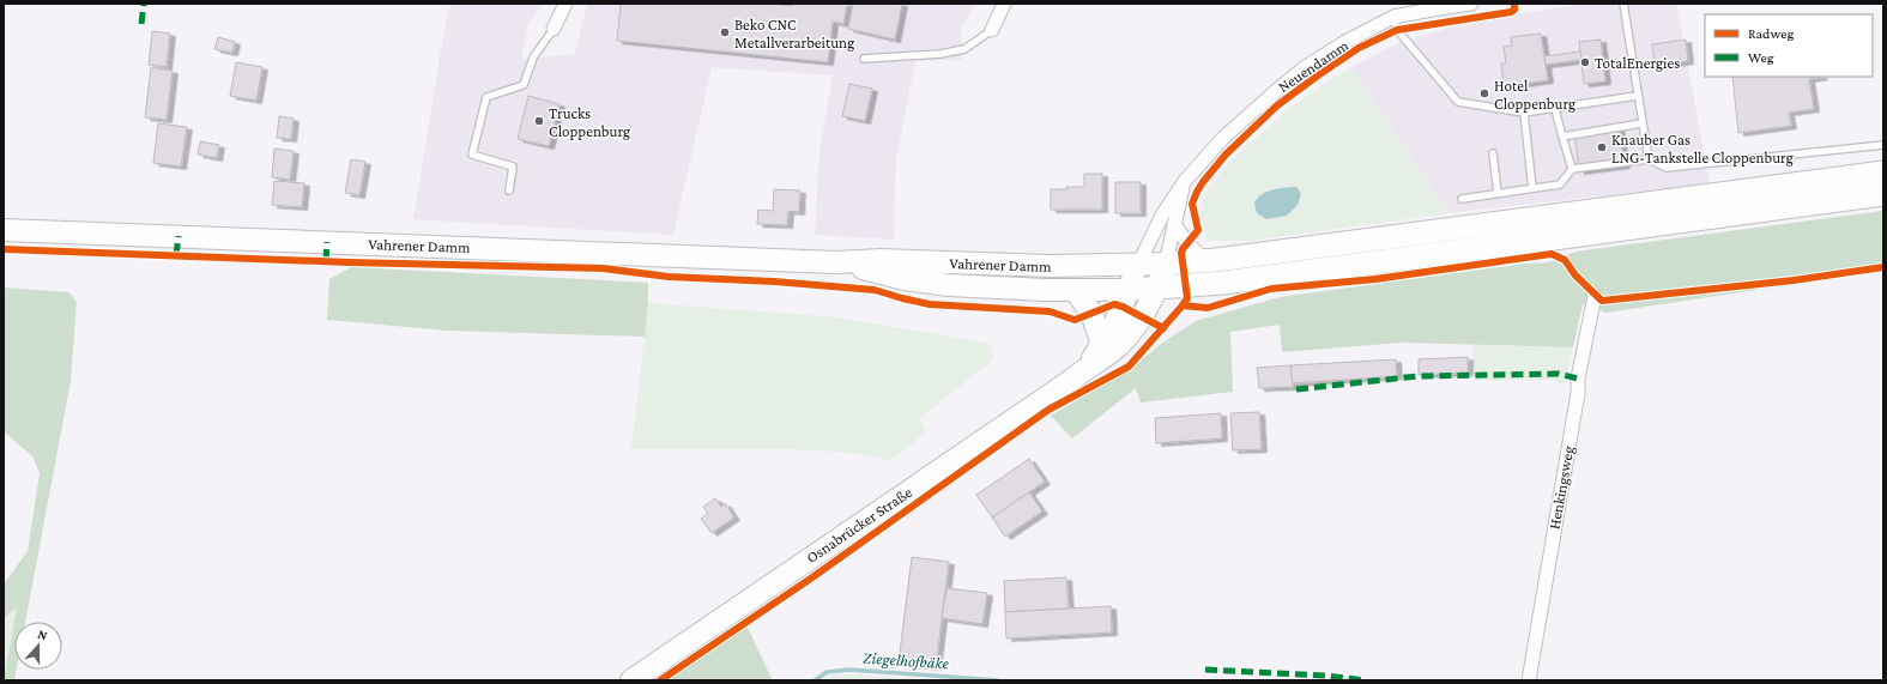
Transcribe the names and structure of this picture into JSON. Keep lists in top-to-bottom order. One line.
{"streets":{"main road":["Vahrener Damm","Osnabrücker Straße"],"street":["Neuendamm","Henkingsweg"]},"crossings":[["Neuendamm","Vahrener Damm"],["Neuendamm","Osnabrücker Straße"],["Vahrener Damm","Osnabrücker Straße"]],"water":["Ziegelhofbäke"],"places":["Beko CNC Metallverarbeitung","TotalEnergies","Hotel Cloppenburg","Trucks Cloppenburg","Knauber Gas LNG-Tankstelle Cloppenburg"],"legend":["Radweg","Weg"],"north":"top"}
